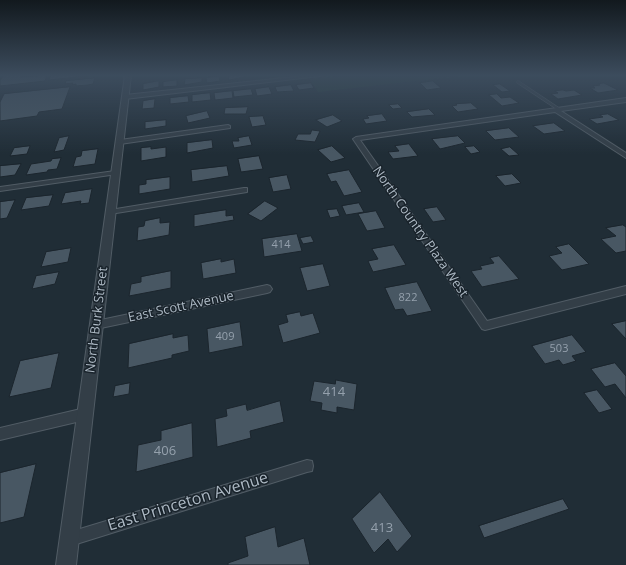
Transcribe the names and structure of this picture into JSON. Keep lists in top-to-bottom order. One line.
{"streets":{"street":["North Country Plaza West","East Scott Avenue","North Burk Street","East Princeton Avenue"]},"crossings":[["East Scott Avenue","North Burk Street"],["North Burk Street","East Princeton Avenue"]],"house_numbers":["414","822","409","503","414","406","413"]}
